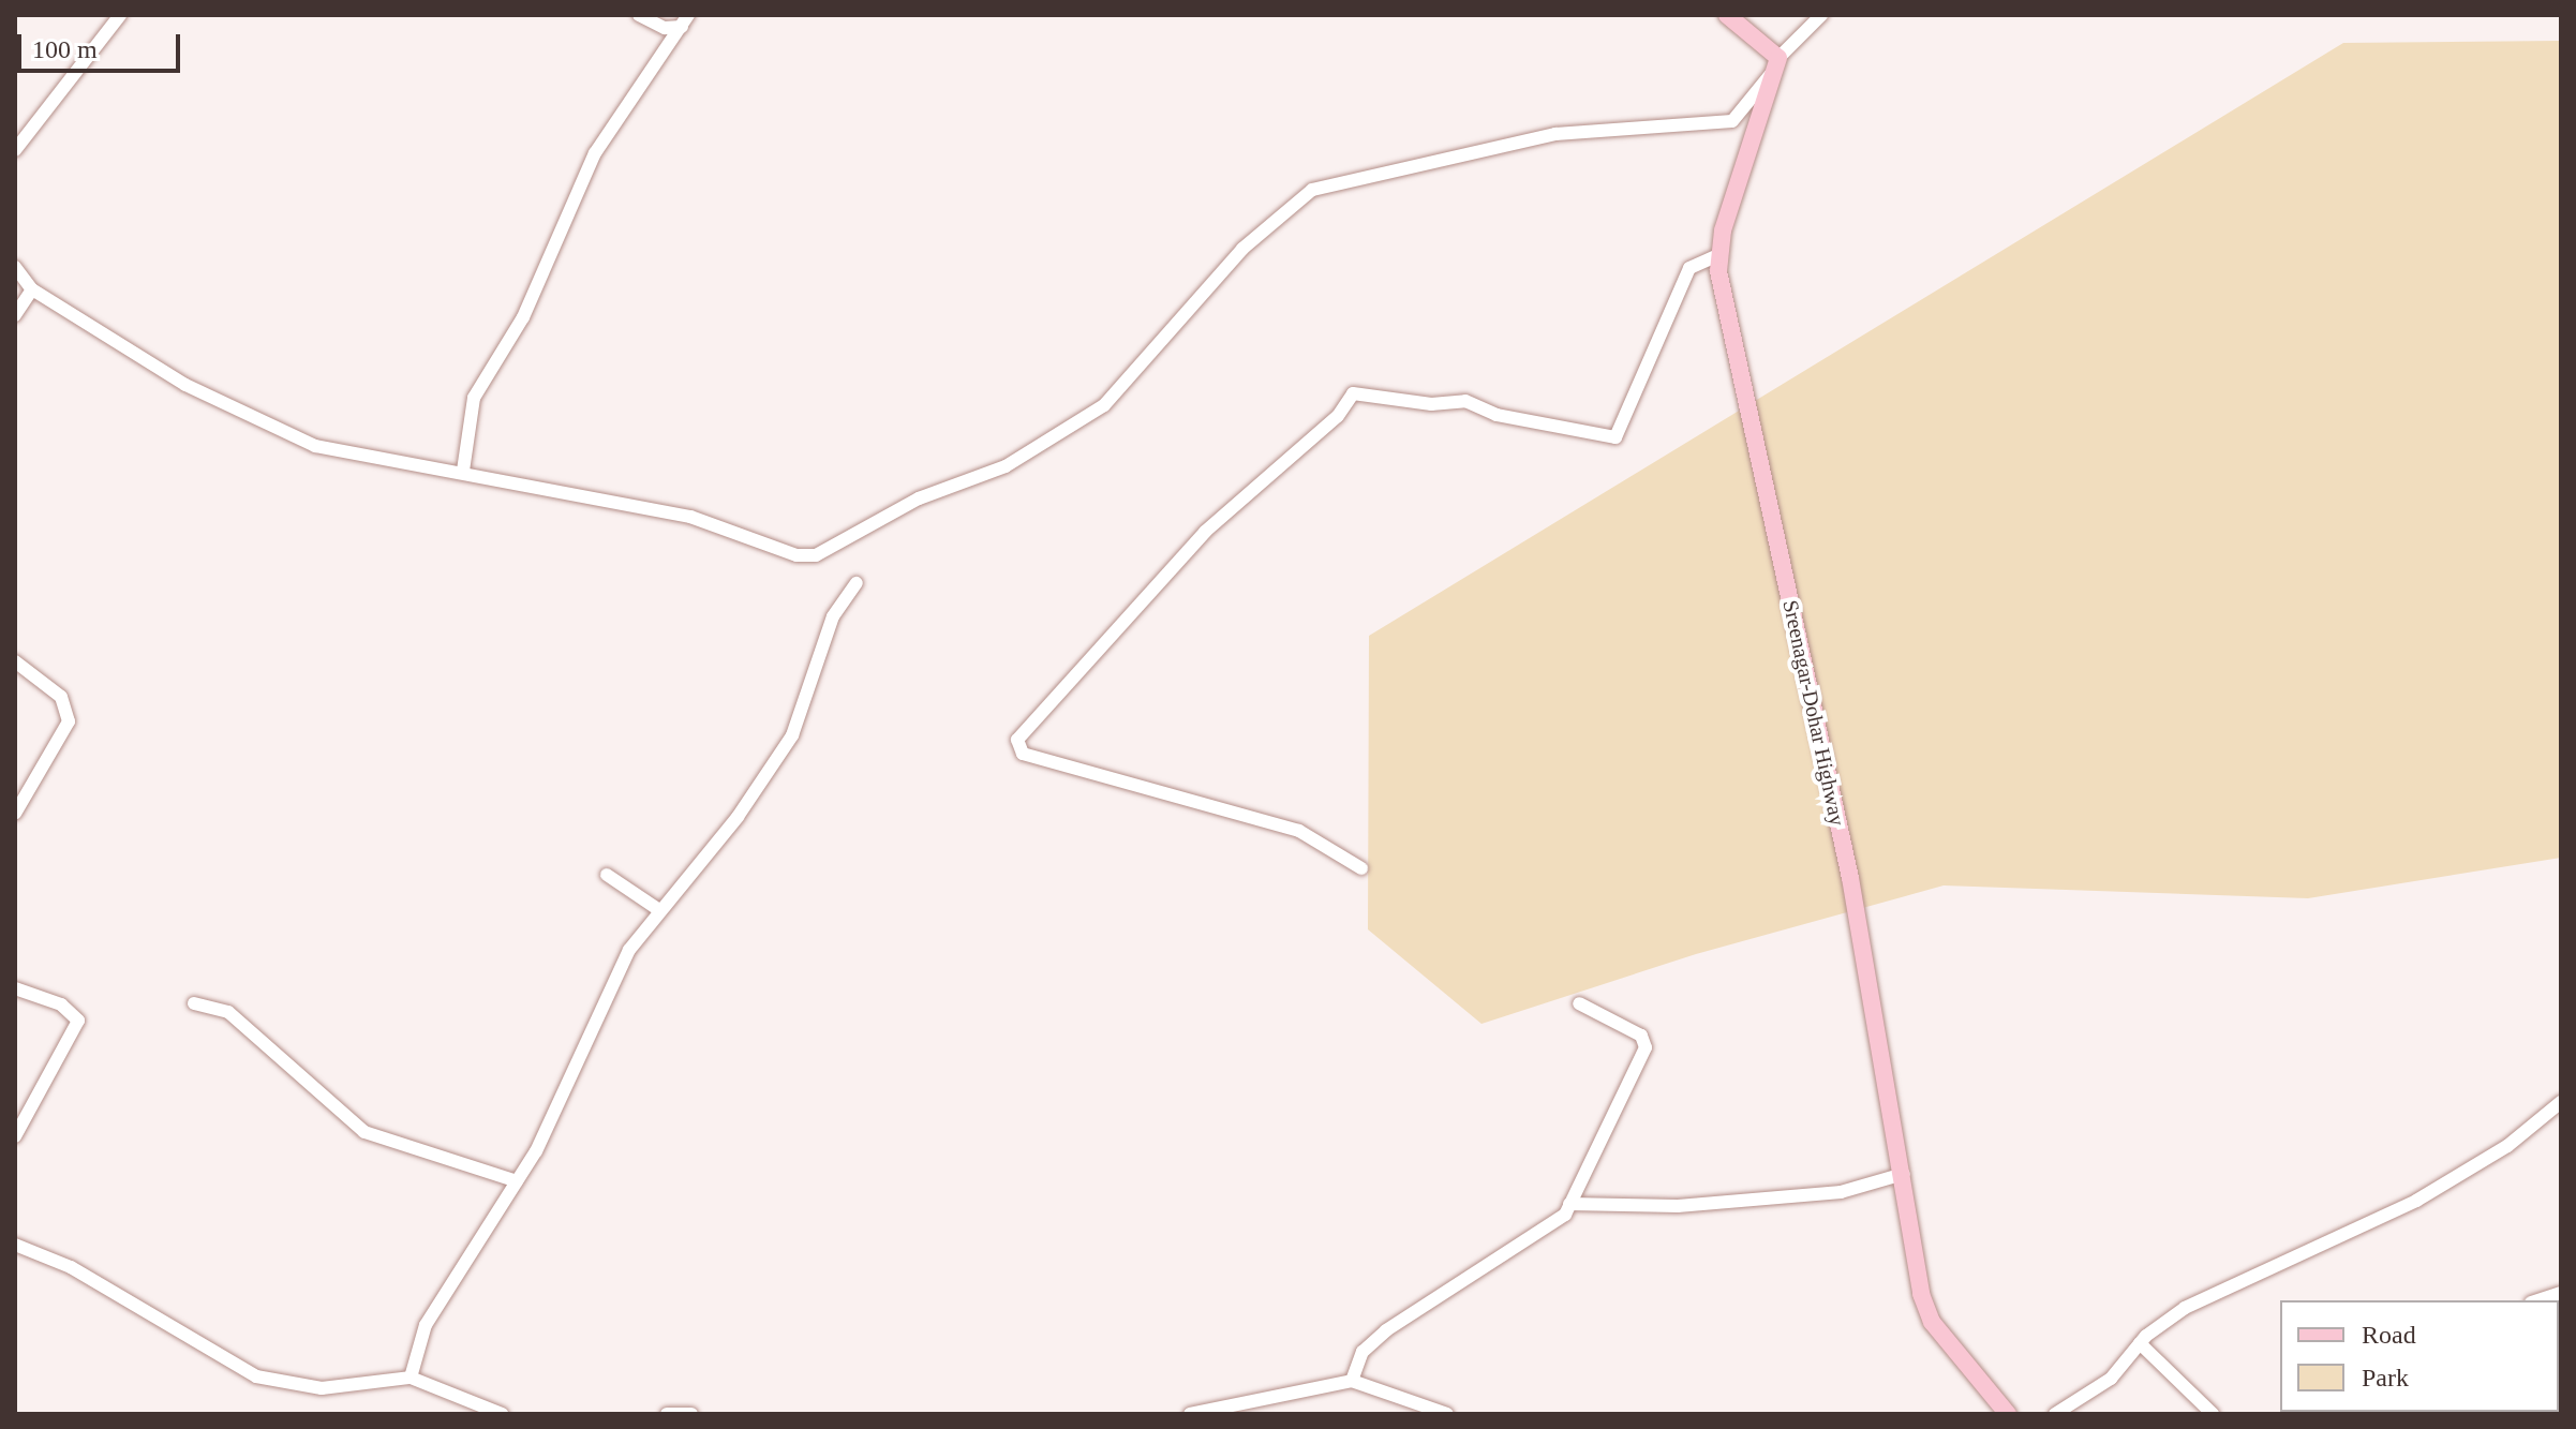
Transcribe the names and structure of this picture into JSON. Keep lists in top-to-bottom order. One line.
{"streets":{"main road":["Sreenagar-Dohar Highway"]},"legend":["Road","Park"],"scale_bar":"100 m"}
